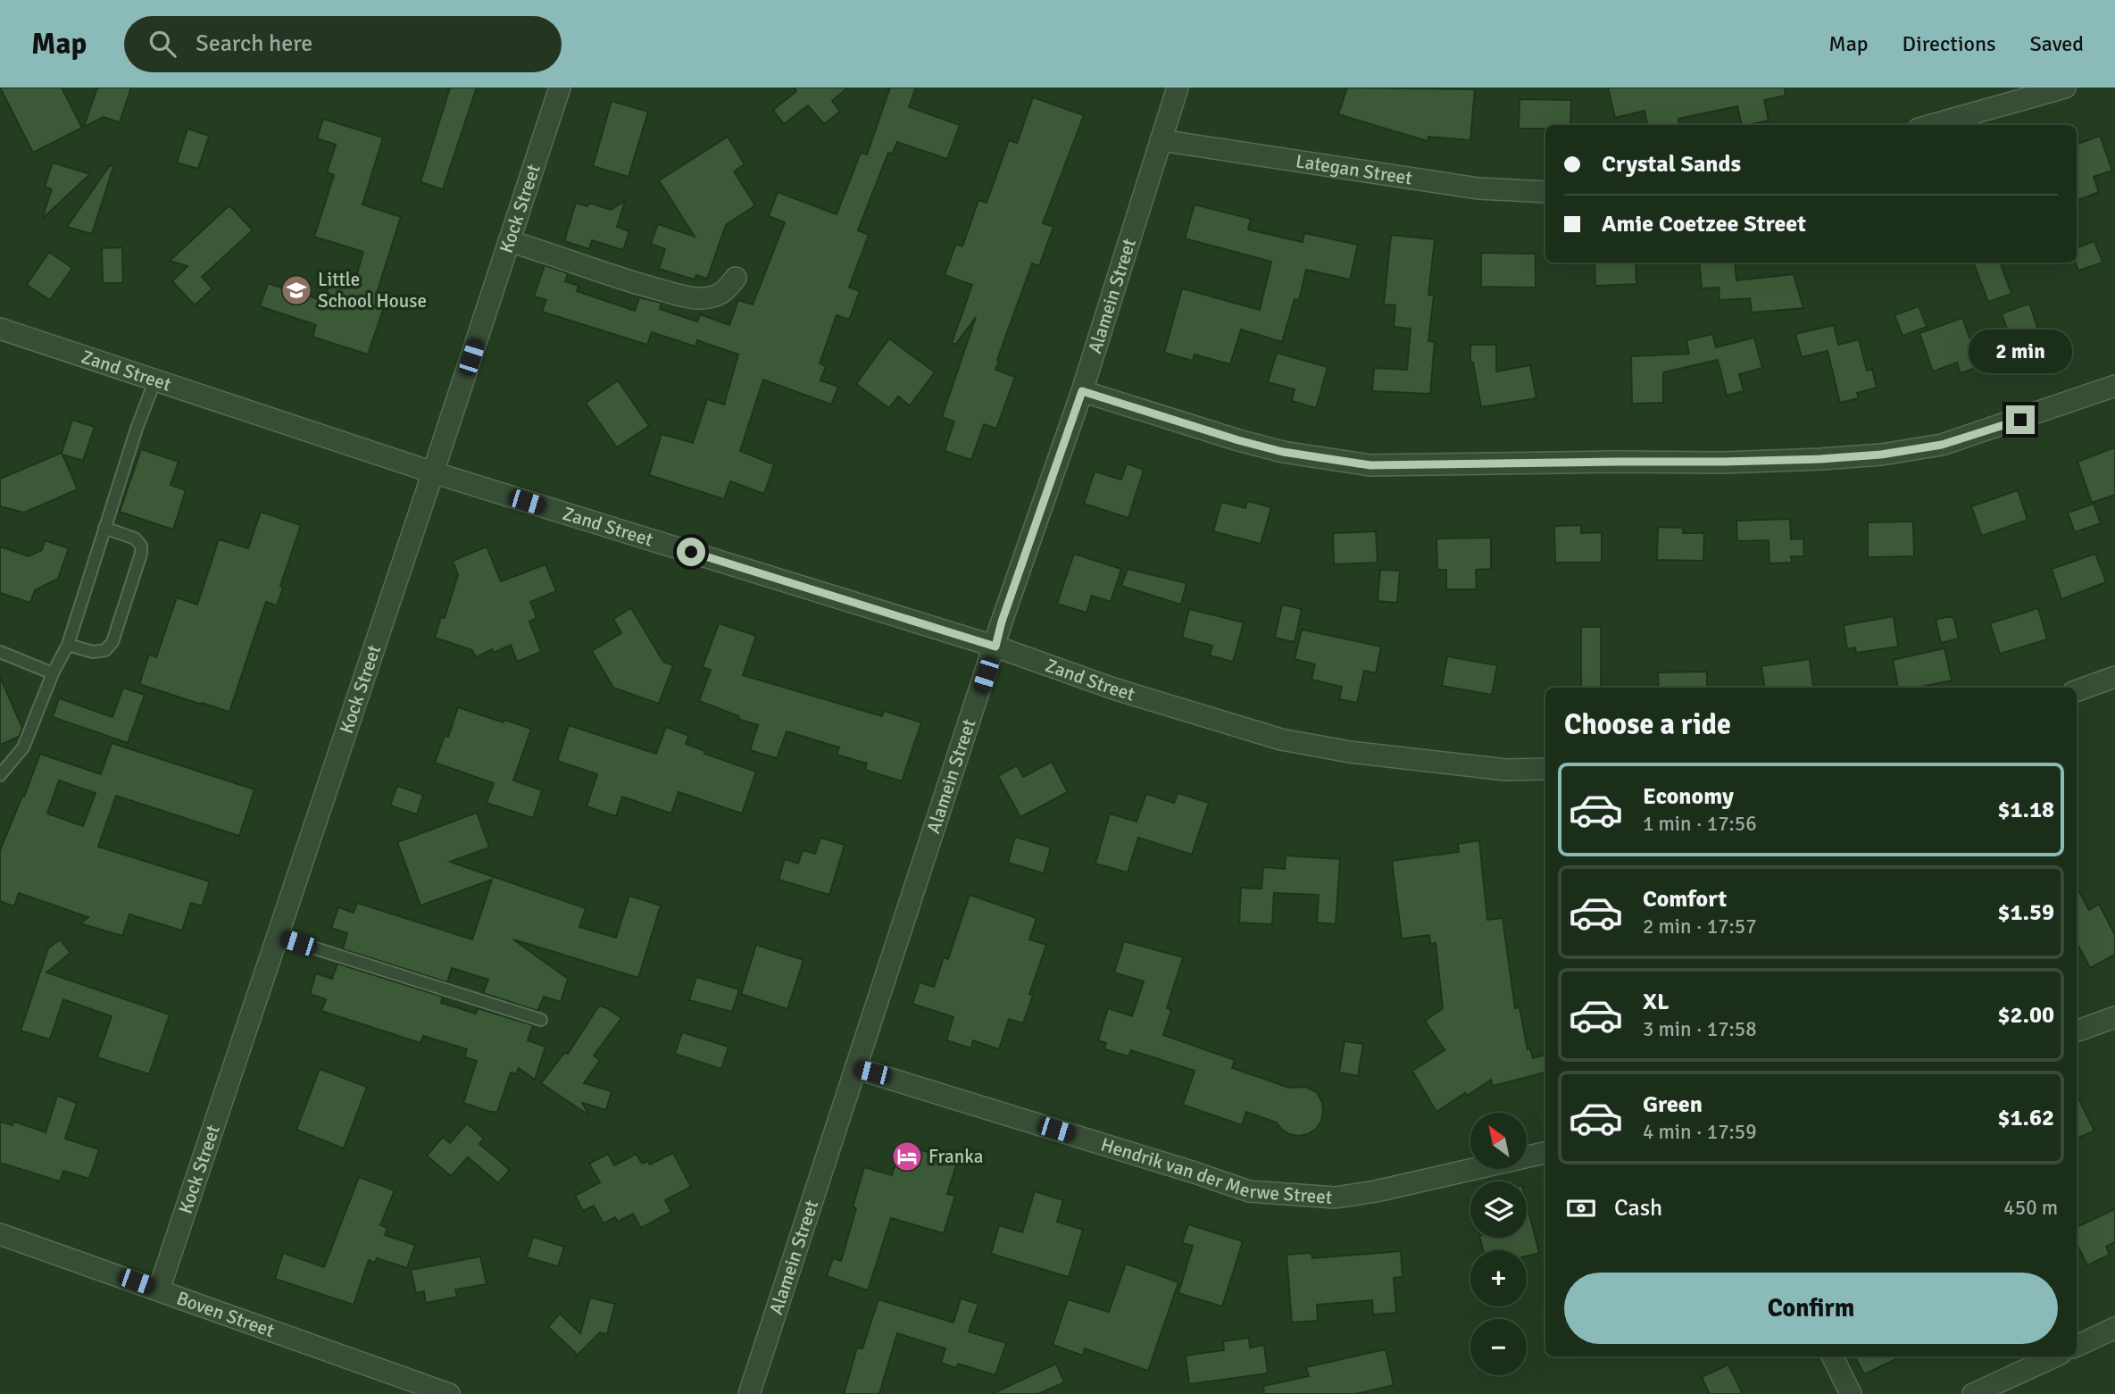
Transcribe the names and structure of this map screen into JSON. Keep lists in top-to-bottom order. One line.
{"streets":{"street":["Lategan Street","Kock Street","Alamein Street","Zand Street","Hendrik van der Merwe Street","Boven Street"]},"crossings":[["Lategan Street","Alamein Street"],["Kock Street","Zand Street"],["Kock Street","Boven Street"],["Alamein Street","Zand Street"],["Alamein Street","Hendrik van der Merwe Street"]],"places":{"school or university":["Little School House"],"hotel":["Franka"]},"north":"top left","page":{"header":"Map","search":"Search here","nav":["Map","Directions","Saved"],"banner":["Crystal Sands","Amie Coetzee Street"],"bubble":"2 min","heading":"Choose a ride","list":[{"name":"Economy","note":"1 min · 17:56","value":"$1.18"},{"name":"Comfort","note":"2 min · 17:57","value":"$1.59"},{"name":"XL","note":"3 min · 17:58","value":"$2.00"},{"name":"Green","note":"4 min · 17:59","value":"$1.62"}],"map_buttons":["+","−"],"pay":["Cash","450 m"],"buttons":"Confirm"}}
